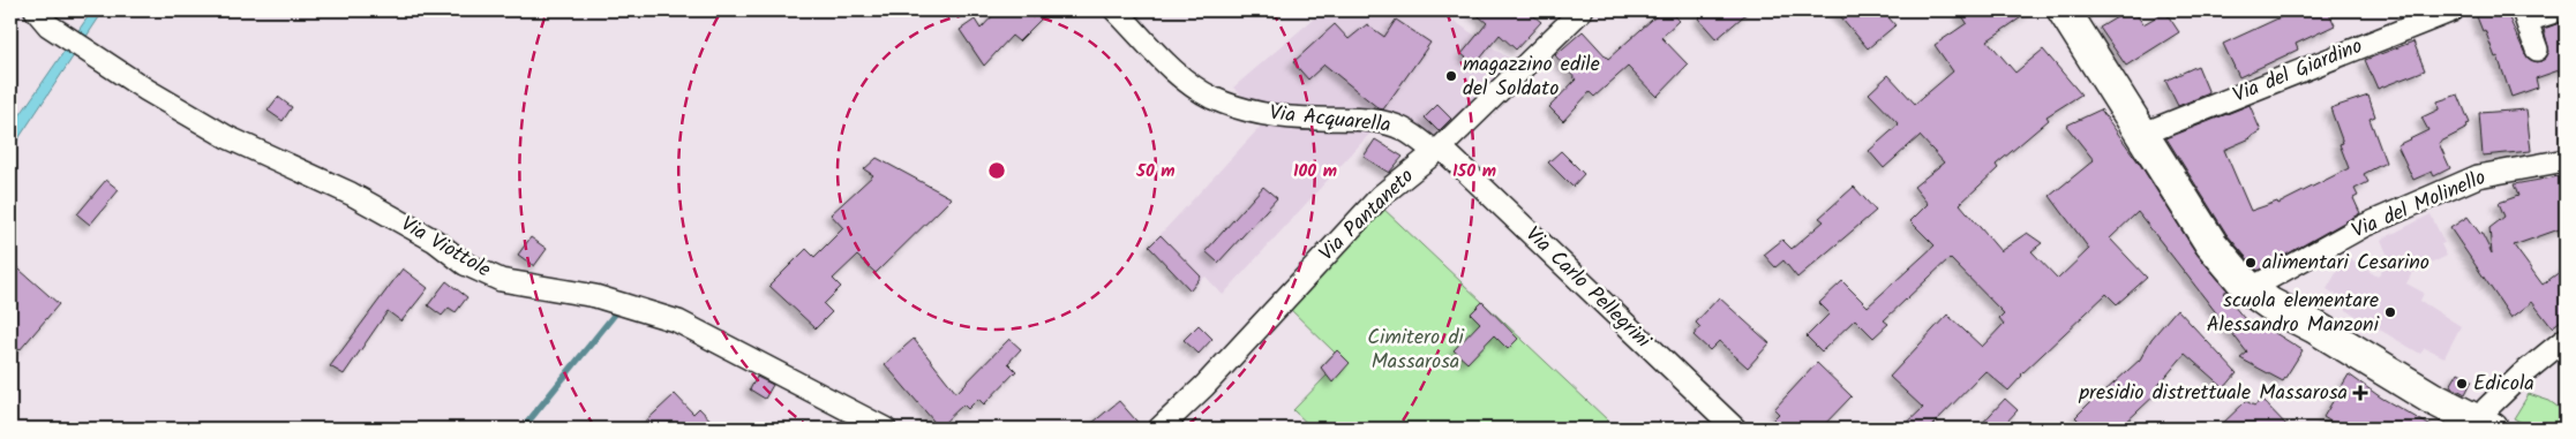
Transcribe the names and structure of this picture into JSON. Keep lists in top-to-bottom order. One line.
{"streets":{"street":["Via del Giardino","Via Acquarella","Via del Molinello","Via Pantaneto","Via Viottole","Via Carlo Pellegrini"]},"crossings":[["Via Acquarella","Via Pantaneto"],["Via Acquarella","Via Carlo Pellegrini"],["Via Pantaneto","Via Carlo Pellegrini"]],"parks":["Cimitero di Massarosa"],"places":{"other":["magazzino edile del Soldato","alimentari Cesarino","scuola elementare Alessandro Manzoni","Edicola"],"health":["presidio distrettuale Massarosa"]},"rings":["50 m","100 m","150 m"]}
